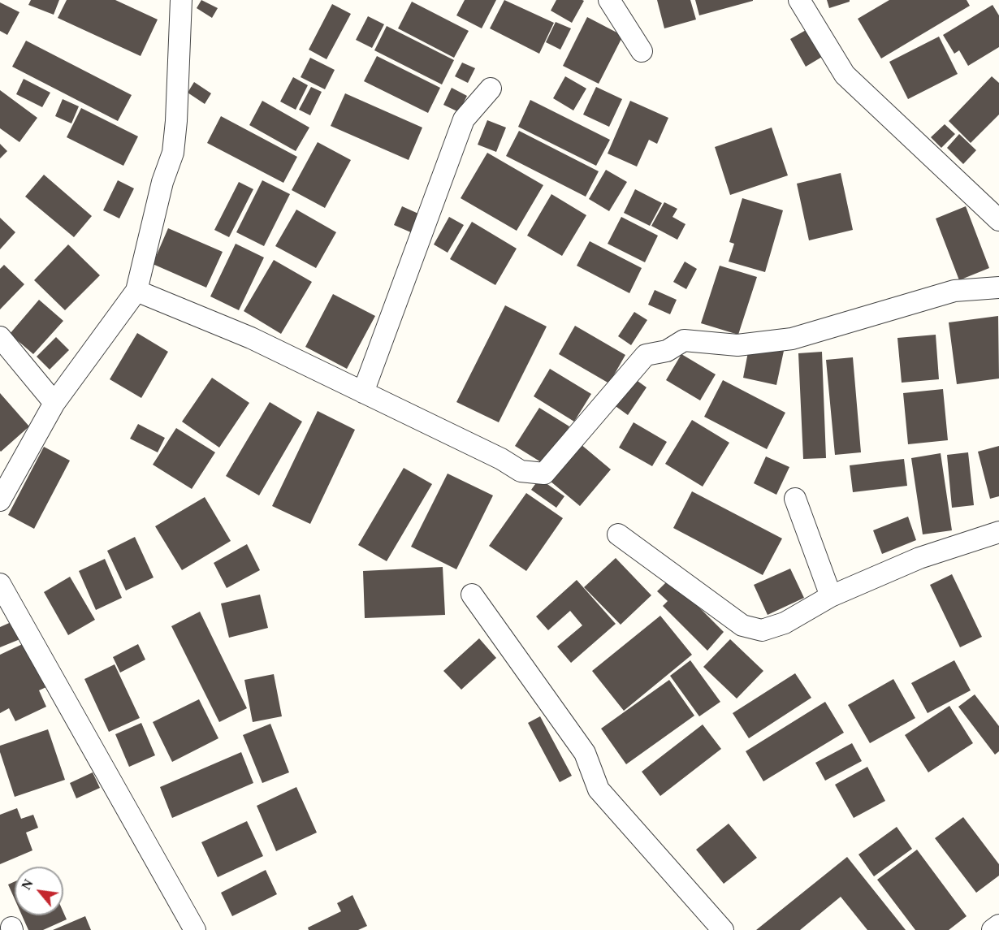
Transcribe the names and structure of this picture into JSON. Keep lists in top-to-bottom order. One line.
{"north":"top left"}
